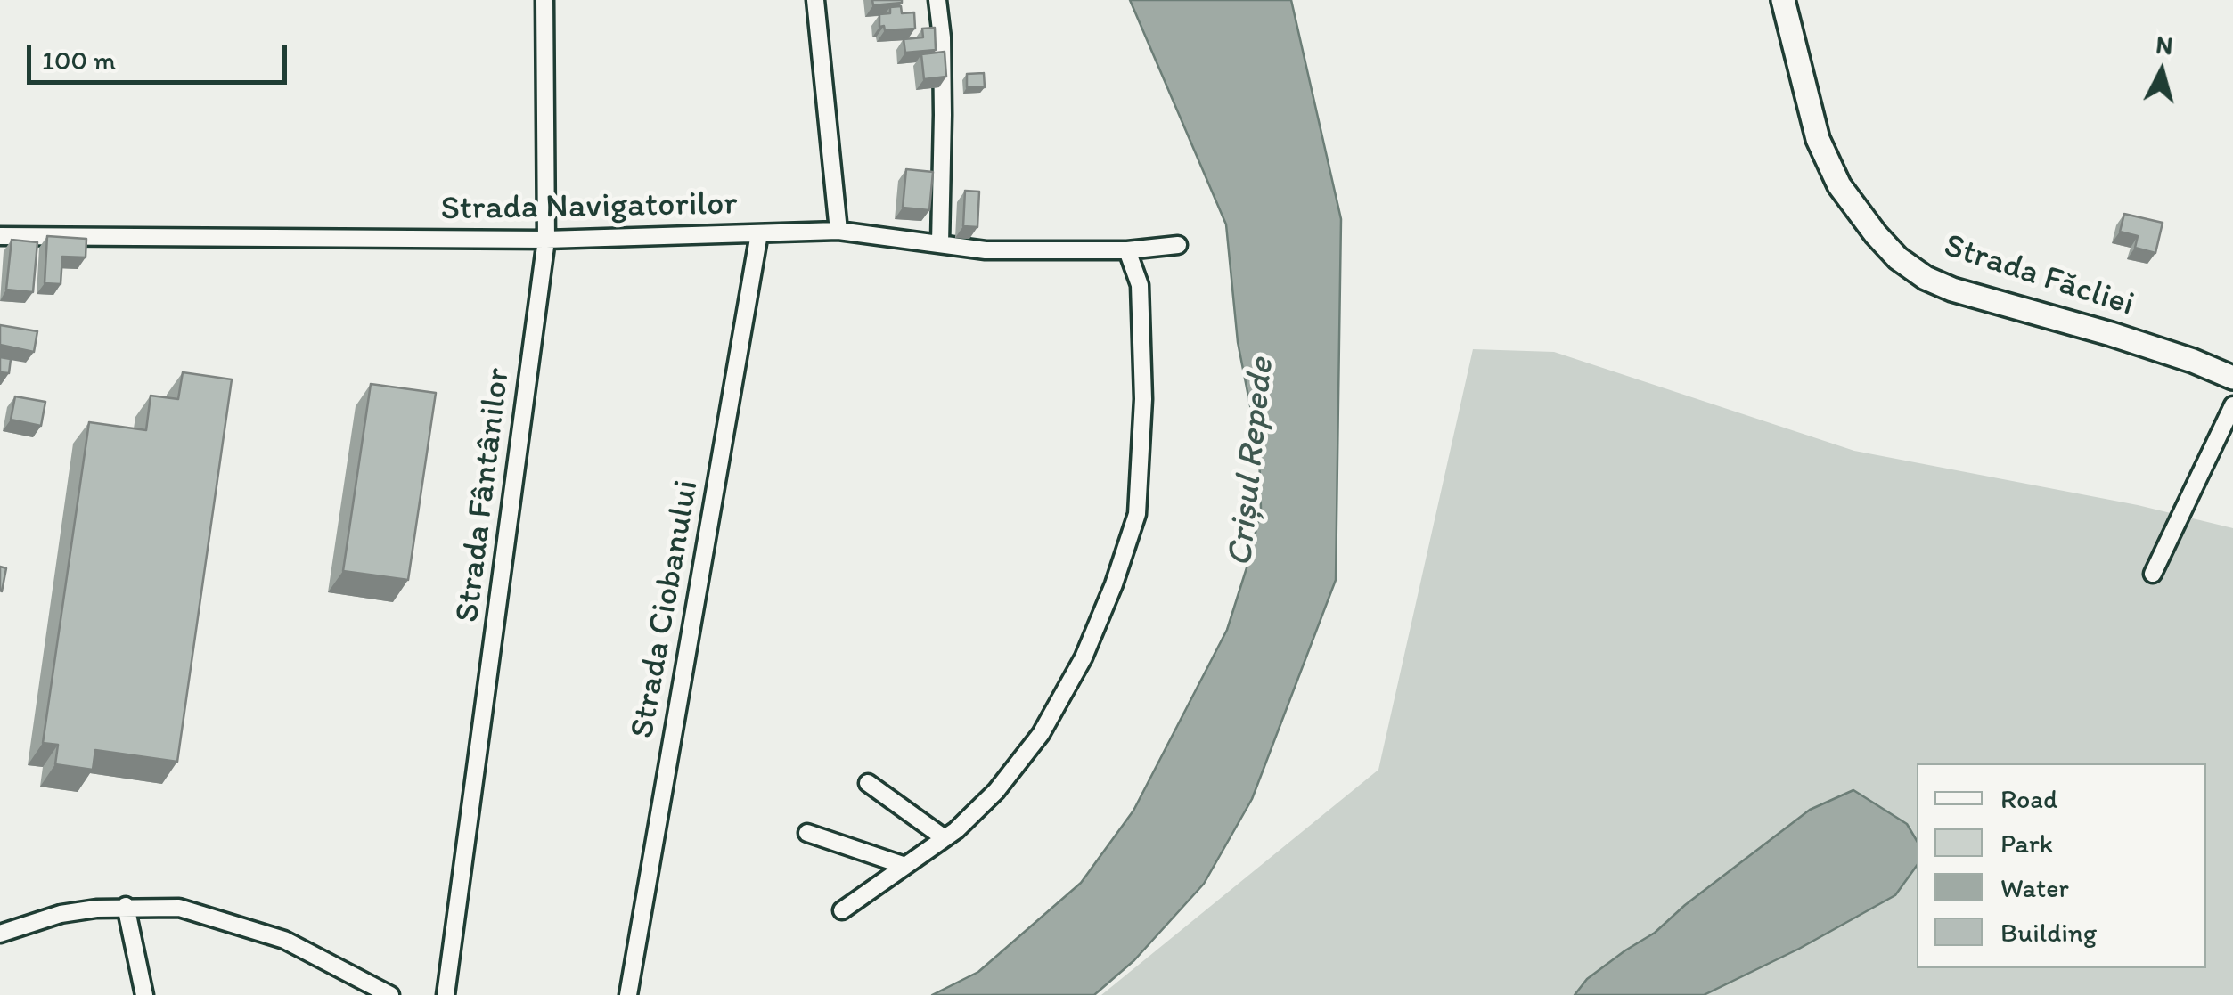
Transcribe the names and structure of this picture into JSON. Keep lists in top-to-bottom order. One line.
{"streets":{"street":["Strada Navigatorilor","Strada Făcliei","Strada Fântânilor","Strada Ciobanului"]},"crossings":[["Strada Navigatorilor","Strada Fântânilor"],["Strada Navigatorilor","Strada Ciobanului"]],"water":["Crișul Repede"],"legend":["Road","Park","Water","Building"],"scale_bar":"100 m","north":"top"}
